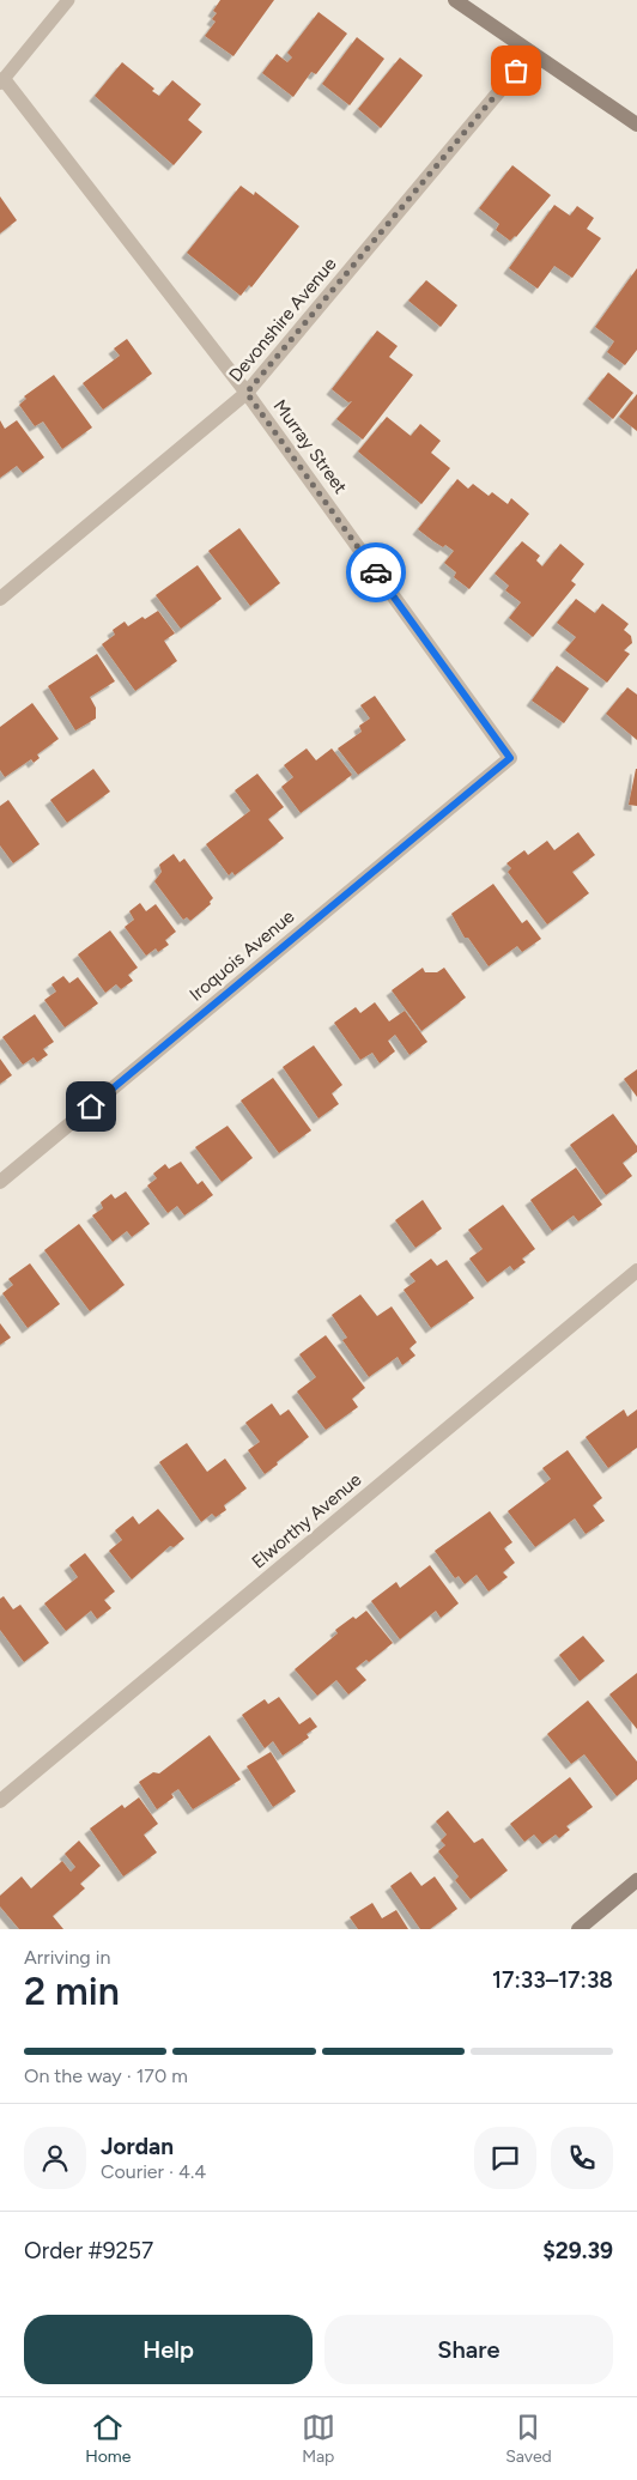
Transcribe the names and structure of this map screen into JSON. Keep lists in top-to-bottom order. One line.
{"streets":{"street":["Devonshire Avenue","Murray Street","Iroquois Avenue","Elworthy Avenue"]},"crossings":[["Devonshire Avenue","Murray Street"],["Murray Street","Iroquois Avenue"]],"page":{"heading":["2 min","Arriving in","17:33–17:38"],"panel":["Jordan","Courier · 4.4","Order #9257","$29.39"],"bar":"On the way · 170 m","buttons":["Help","Share"],"tabs":["Home","Map","Saved"]}}
